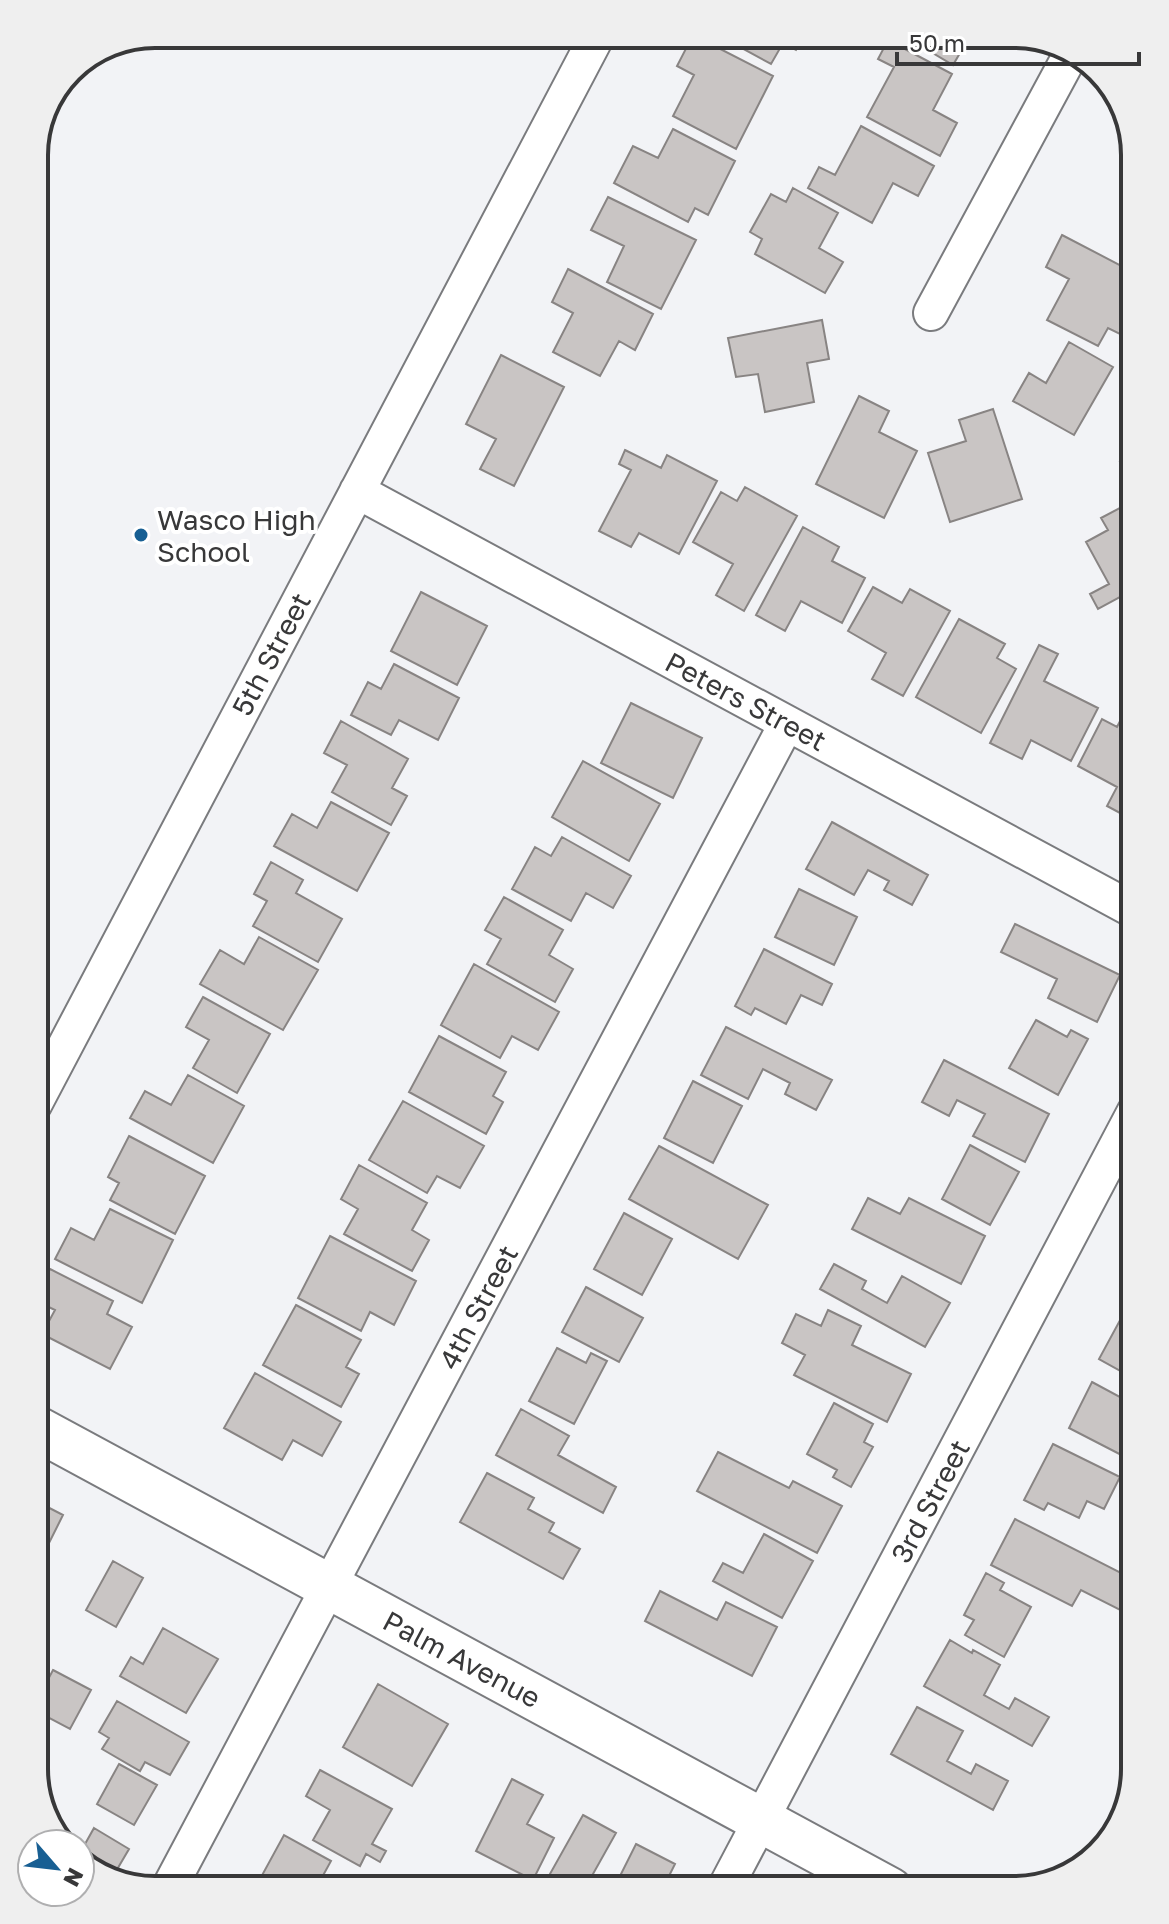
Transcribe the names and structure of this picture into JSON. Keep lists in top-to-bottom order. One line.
{"streets":{"main road":["Palm Avenue"],"street":["5th Street","Peters Street","4th Street","3rd Street"]},"crossings":[["5th Street","Peters Street"],["Peters Street","4th Street"],["4th Street","Palm Avenue"],["3rd Street","Palm Avenue"]],"places":["Wasco High School"],"scale_bar":"50 m","north":"bottom right"}
